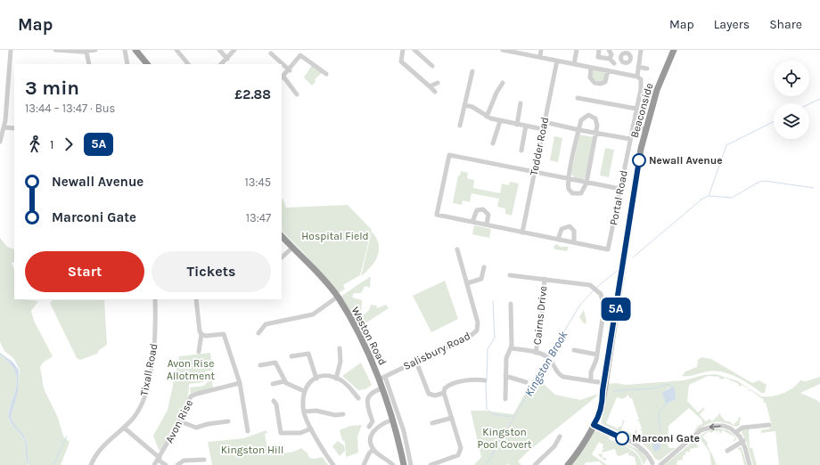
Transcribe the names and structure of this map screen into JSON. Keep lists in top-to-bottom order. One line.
{"streets":{"highway":["Beaconside","Weston Road"],"street":["Tedder Road","Portal Road","Cairns Drive","Salisbury Road","Tixall Road","Avon Rise"]},"crossings":[["Weston Road","Salisbury Road"]],"water":["Kingston Brook"],"parks":["Hospital Field","Avon Rise Allotment","Kingston Pool Covert","Kingston Hill"],"places":["Newall Avenue","Marconi Gate"],"lines":["bus line 5A"],"page":{"header":"Map","nav":["Map","Layers","Share"],"on_map":"5A","heading":["3 min","13:44 – 13:47 · Bus","£2.88"],"legs":["1","5A"],"list":[{"name":"Newall Avenue","value":"13:45"},{"name":"Marconi Gate","value":"13:47"}],"buttons":["Start","Tickets"]}}
